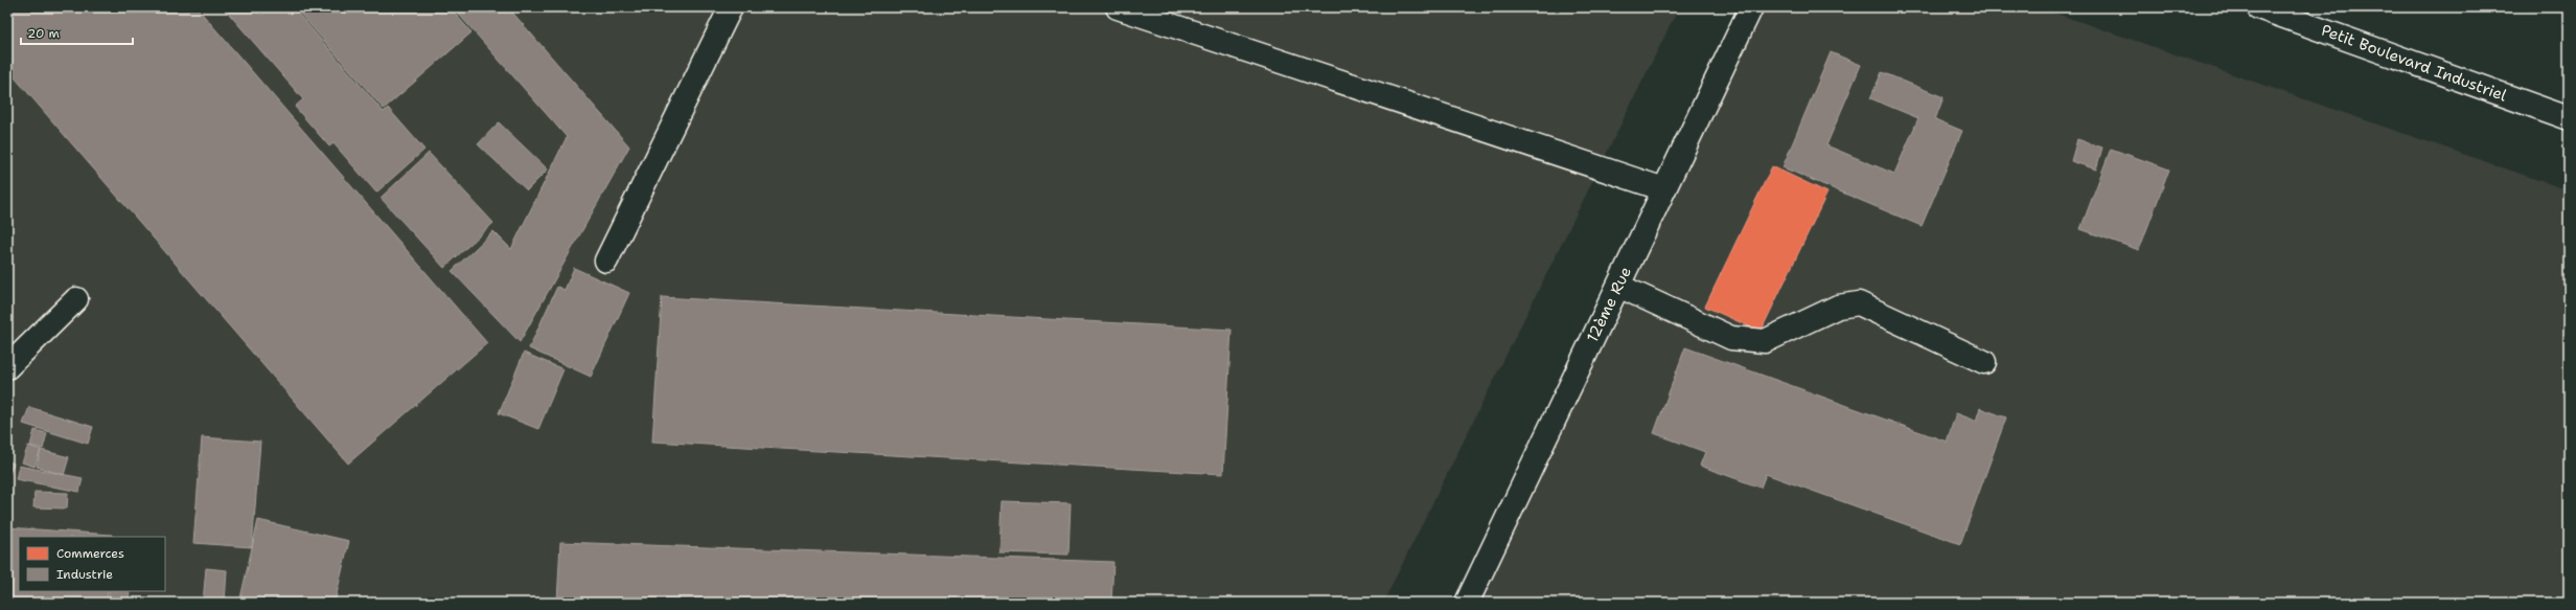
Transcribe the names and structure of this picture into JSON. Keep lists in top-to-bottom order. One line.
{"streets":{"street":["Petit Boulevard Industriel","12ème Rue"]},"legend":["Commerces","Industrie"],"scale_bar":"20 m"}
